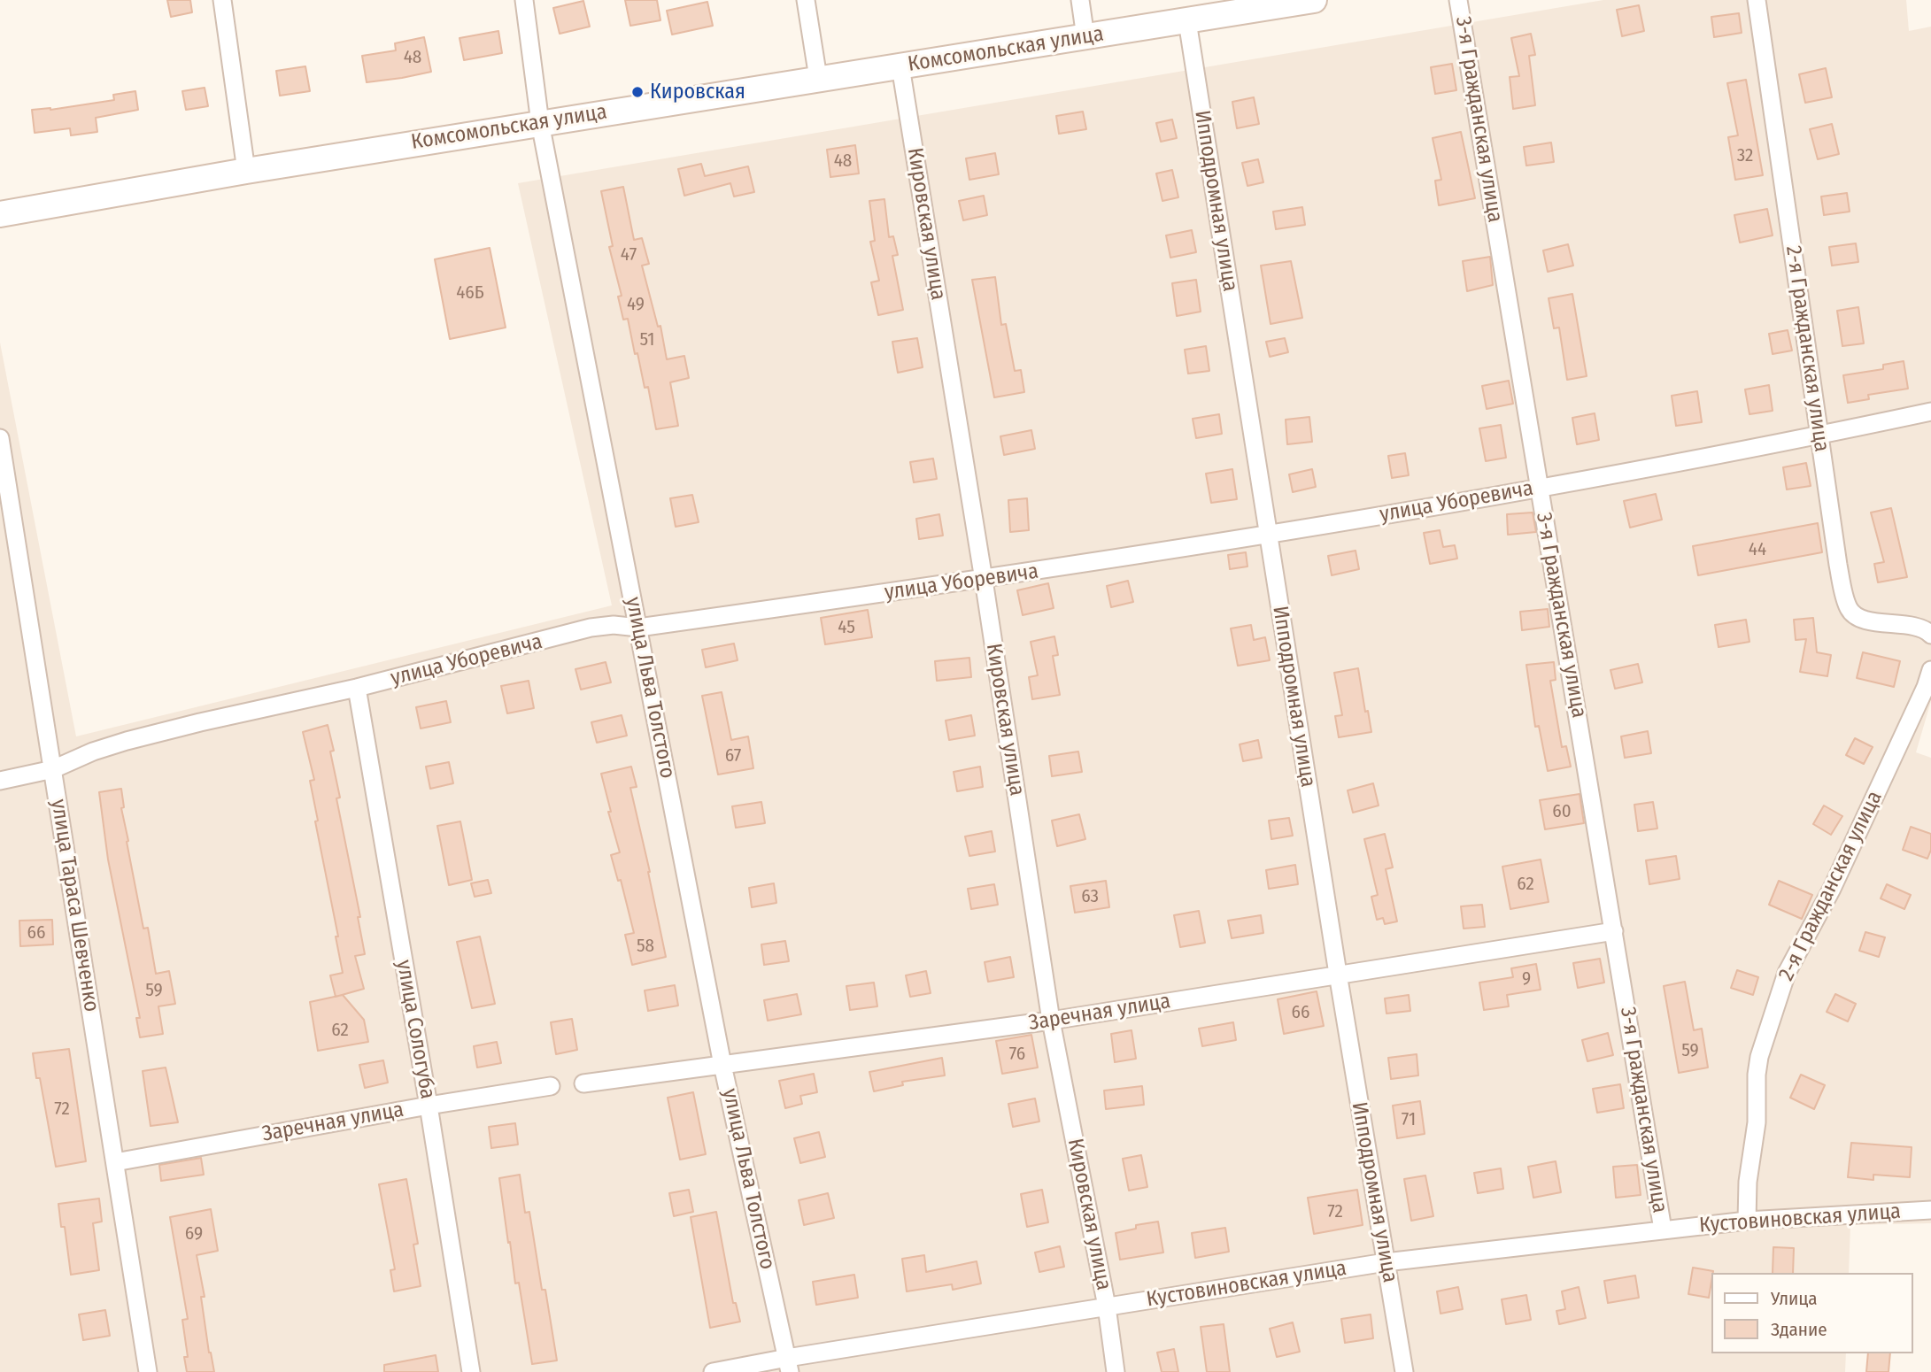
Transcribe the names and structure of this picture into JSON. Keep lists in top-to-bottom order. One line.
{"streets":{"main road":["Комсомольская улица"],"street":["3-я Гражданская улица","Ипподромная улица","Кировская улица","2-я Гражданская улица","улица Уборевича","улица Льва Толстого","улица Тараса Шевченко","Заречная улица","улица Сологуба","Кустовиновская улица"]},"crossings":[["Комсомольская улица","Ипподромная улица"],["Комсомольская улица","Кировская улица"],["Комсомольская улица","улица Льва Толстого"],["3-я Гражданская улица","улица Уборевича"],["3-я Гражданская улица","Заречная улица"],["3-я Гражданская улица","Кустовиновская улица"],["Ипподромная улица","улица Уборевича"],["Ипподромная улица","Заречная улица"],["Ипподромная улица","Кустовиновская улица"],["Кировская улица","улица Уборевича"],["Кировская улица","Заречная улица"],["Кировская улица","Кустовиновская улица"],["2-я Гражданская улица","улица Уборевича"],["2-я Гражданская улица","Кустовиновская улица"],["улица Уборевича","улица Льва Толстого"],["улица Уборевича","улица Тараса Шевченко"],["улица Уборевича","улица Сологуба"],["улица Льва Толстого","Заречная улица"],["улица Льва Толстого","Кустовиновская улица"],["улица Тараса Шевченко","Заречная улица"],["Заречная улица","улица Сологуба"]],"places":["Кировская"],"house_numbers":["48","32","48","47","46Б","49","51","44","45","67","60","62","63","66","58","9","59","66","62","59","76","72","71","72","69"],"legend":["Улица","Здание"]}
